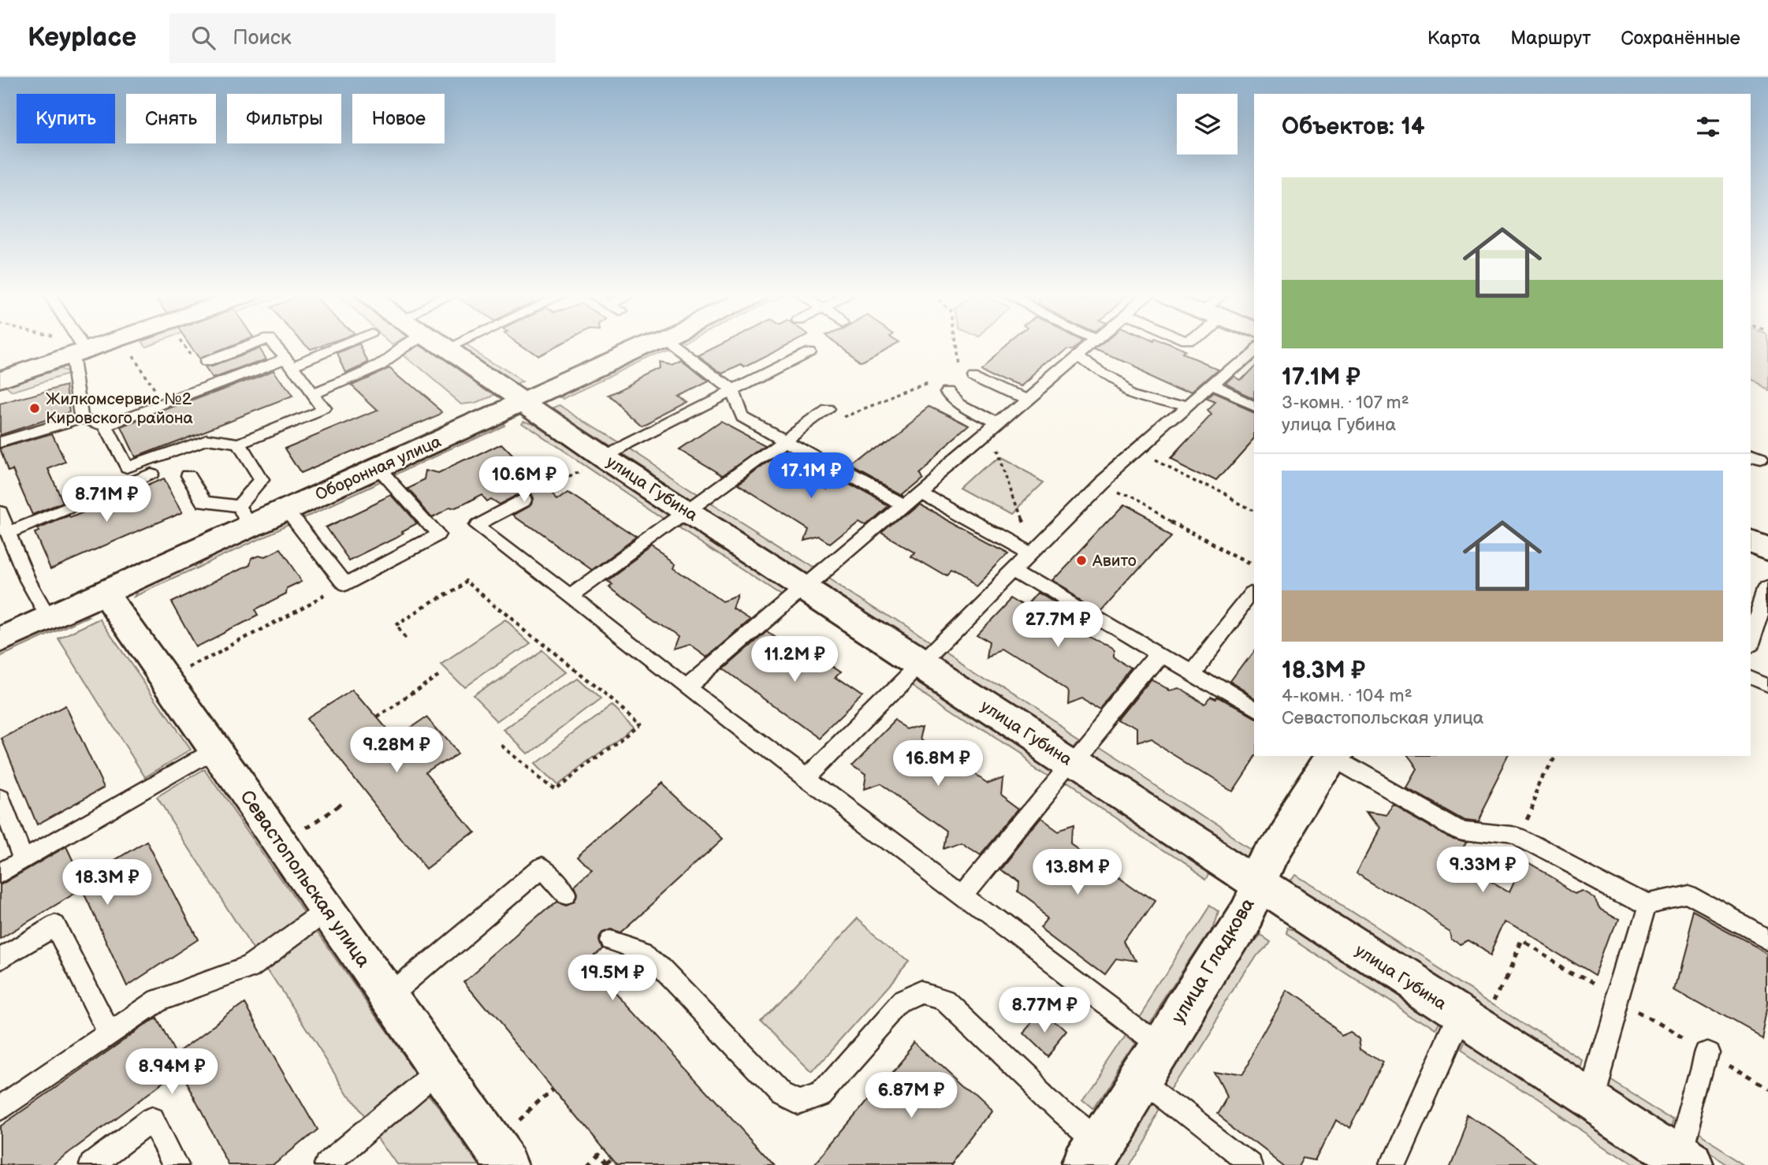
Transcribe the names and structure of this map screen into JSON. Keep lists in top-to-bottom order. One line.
{"streets":{"street":["Оборонная улица","улица Губина","Севастопольская улица","улица Гладкова"]},"crossings":[["Оборонная улица","улица Губина"],["Оборонная улица","Севастопольская улица"],["улица Губина","улица Гладкова"]],"places":["Жилкомсервис №2 Кировского района","Авито"],"page":{"header":"Keyplace","search":"Поиск","nav":["Карта","Маршрут","Сохранённые"],"chip":["Купить","Снять","Фильтры","Новое"],"heading":"Объектов: 14","list":[{"name":"17.1M ₽","note":"3-комн. · 107 m² · улица Губина"},{"name":"18.3M ₽","note":"4-комн. · 104 m² · Севастопольская улица"}],"price":["17.1M ₽","10.6M ₽","8.71M ₽","27.7M ₽","11.2M ₽","9.28M ₽","16.8M ₽","9.33M ₽","13.8M ₽","18.3M ₽","19.5M ₽","8.77M ₽","8.94M ₽","6.87M ₽"]}}
